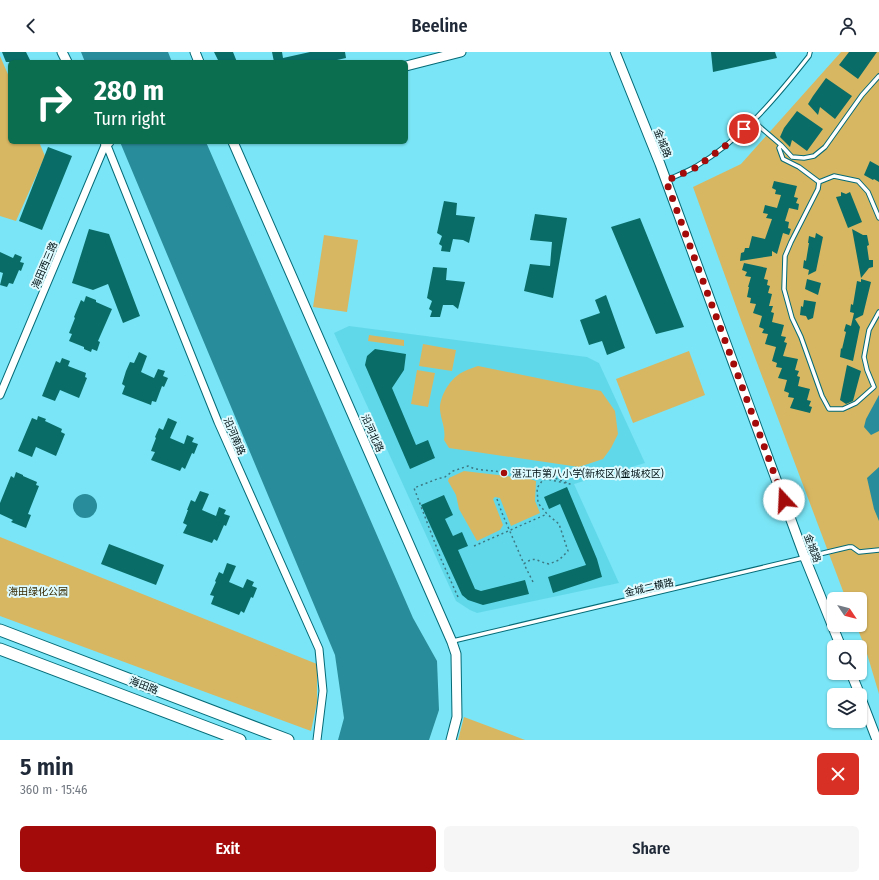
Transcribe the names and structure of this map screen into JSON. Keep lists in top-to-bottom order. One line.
{"streets":{"main road":["海田路"],"street":["金城路","海田西三路","沿河北路","沿河南路"],"lane":["金城二横路"]},"crossings":[["金城路","金城二横路"],["沿河北路","金城二横路"]],"parks":["海田绿化公园"],"places":["湛江市第八小学(新校区)(金城校区)"],"north":"bottom right","page":{"header":"Beeline","turn":["280 m","Turn right"],"heading":["5 min","360 m · 15:46"],"buttons":["Exit","Share"]}}
